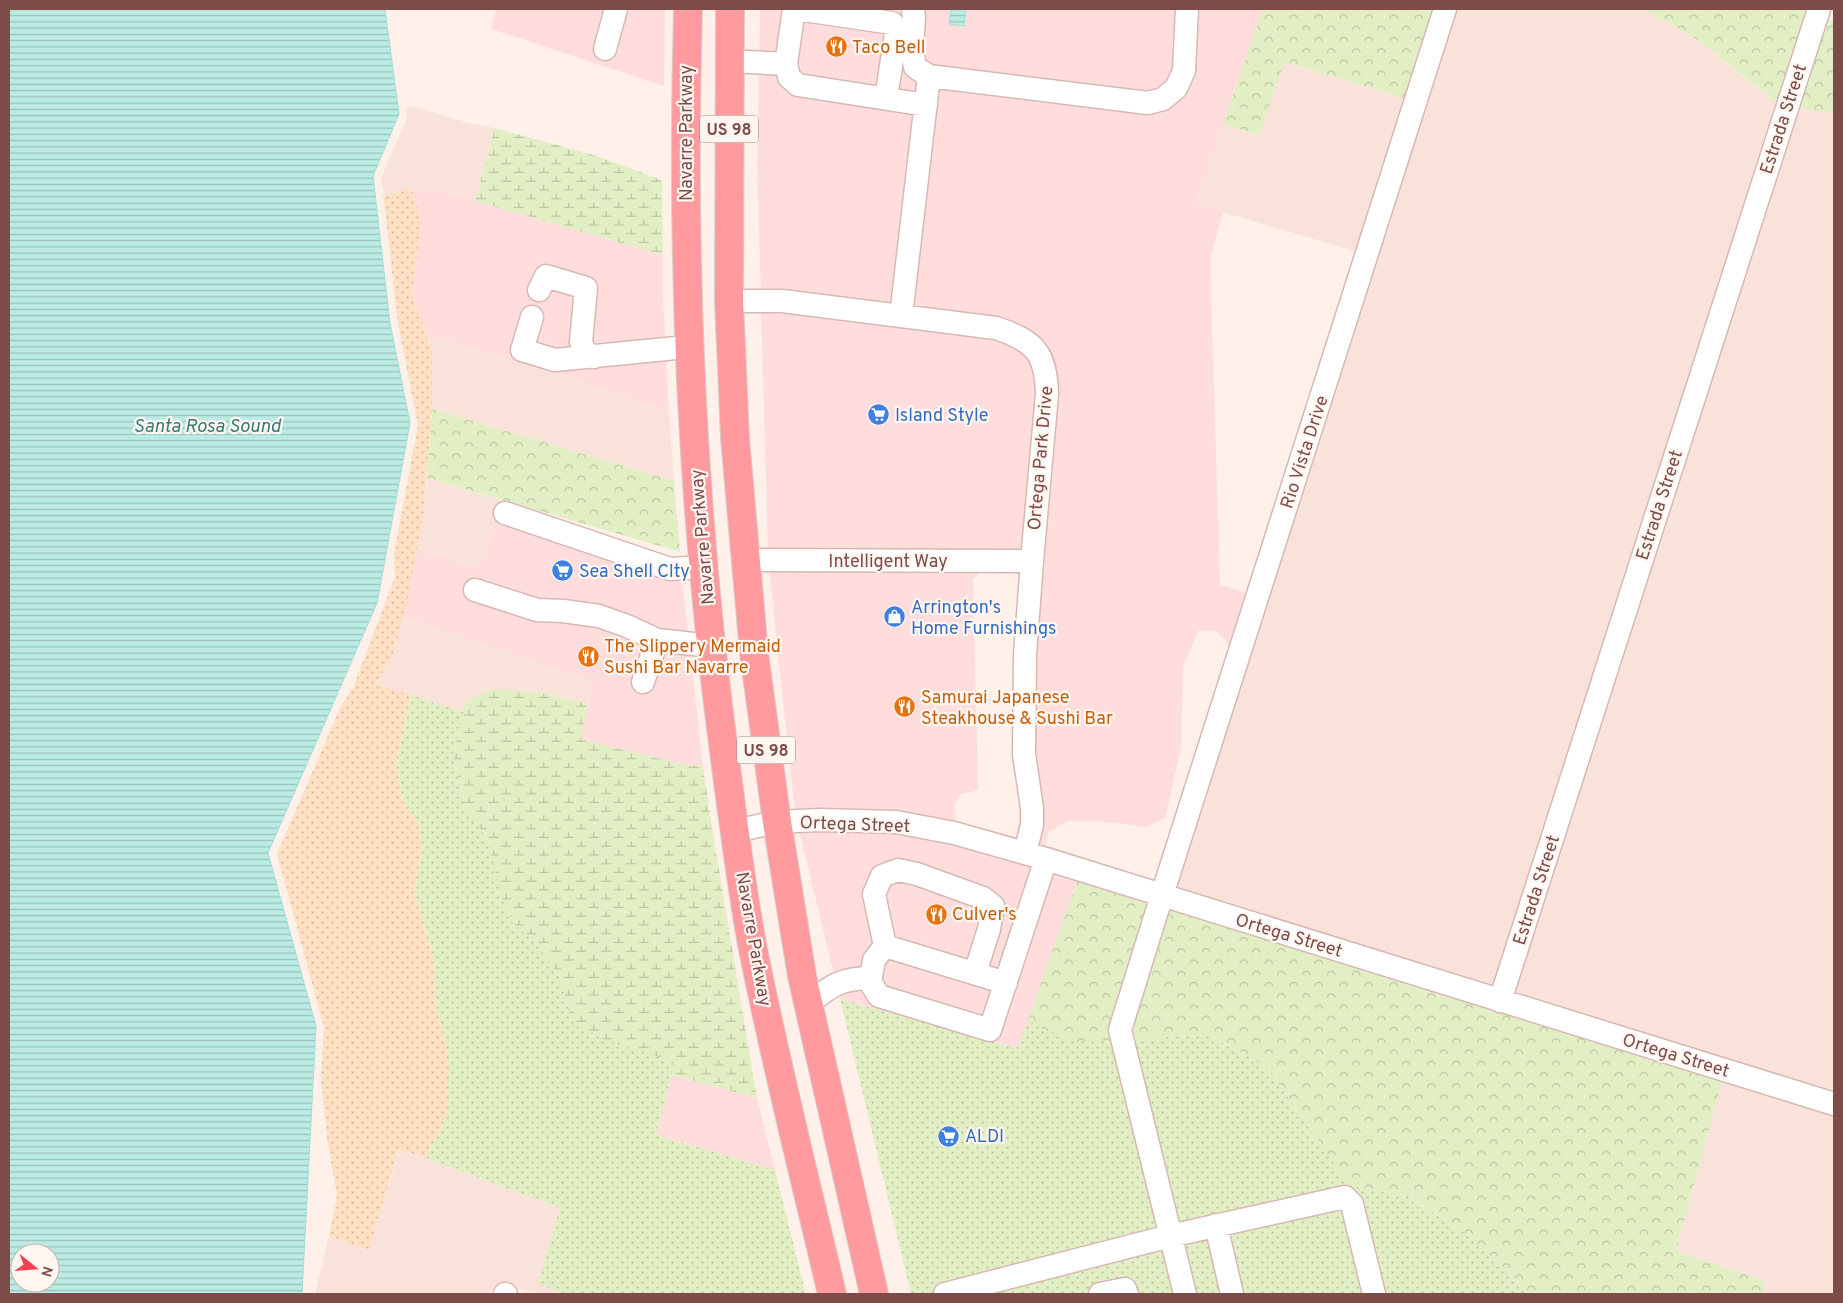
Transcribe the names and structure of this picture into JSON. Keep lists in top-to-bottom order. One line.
{"streets":{"highway":["US 98","Navarre Parkway"],"street":["Estrada Street","Rio Vista Drive","Ortega Park Drive","Intelligent Way","Ortega Street"]},"crossings":[["Estrada Street","Ortega Street"],["US 98","Ortega Park Drive"],["US 98","Intelligent Way"],["US 98","Ortega Street"],["Navarre Parkway","Ortega Street"],["Rio Vista Drive","Ortega Street"],["Ortega Park Drive","Intelligent Way"],["Ortega Park Drive","Ortega Street"]],"water":["Santa Rosa Sound"],"places":{"restaurant":["Taco Bell","The Slippery Mermaid Sushi Bar Navarre","Samurai Japanese Steakhouse & Sushi Bar","Culver's"],"supermarket":["Island Style","Sea Shell CIty","ALDI"],"shop":["Arrington's Home Furnishings"]},"north":"right"}
